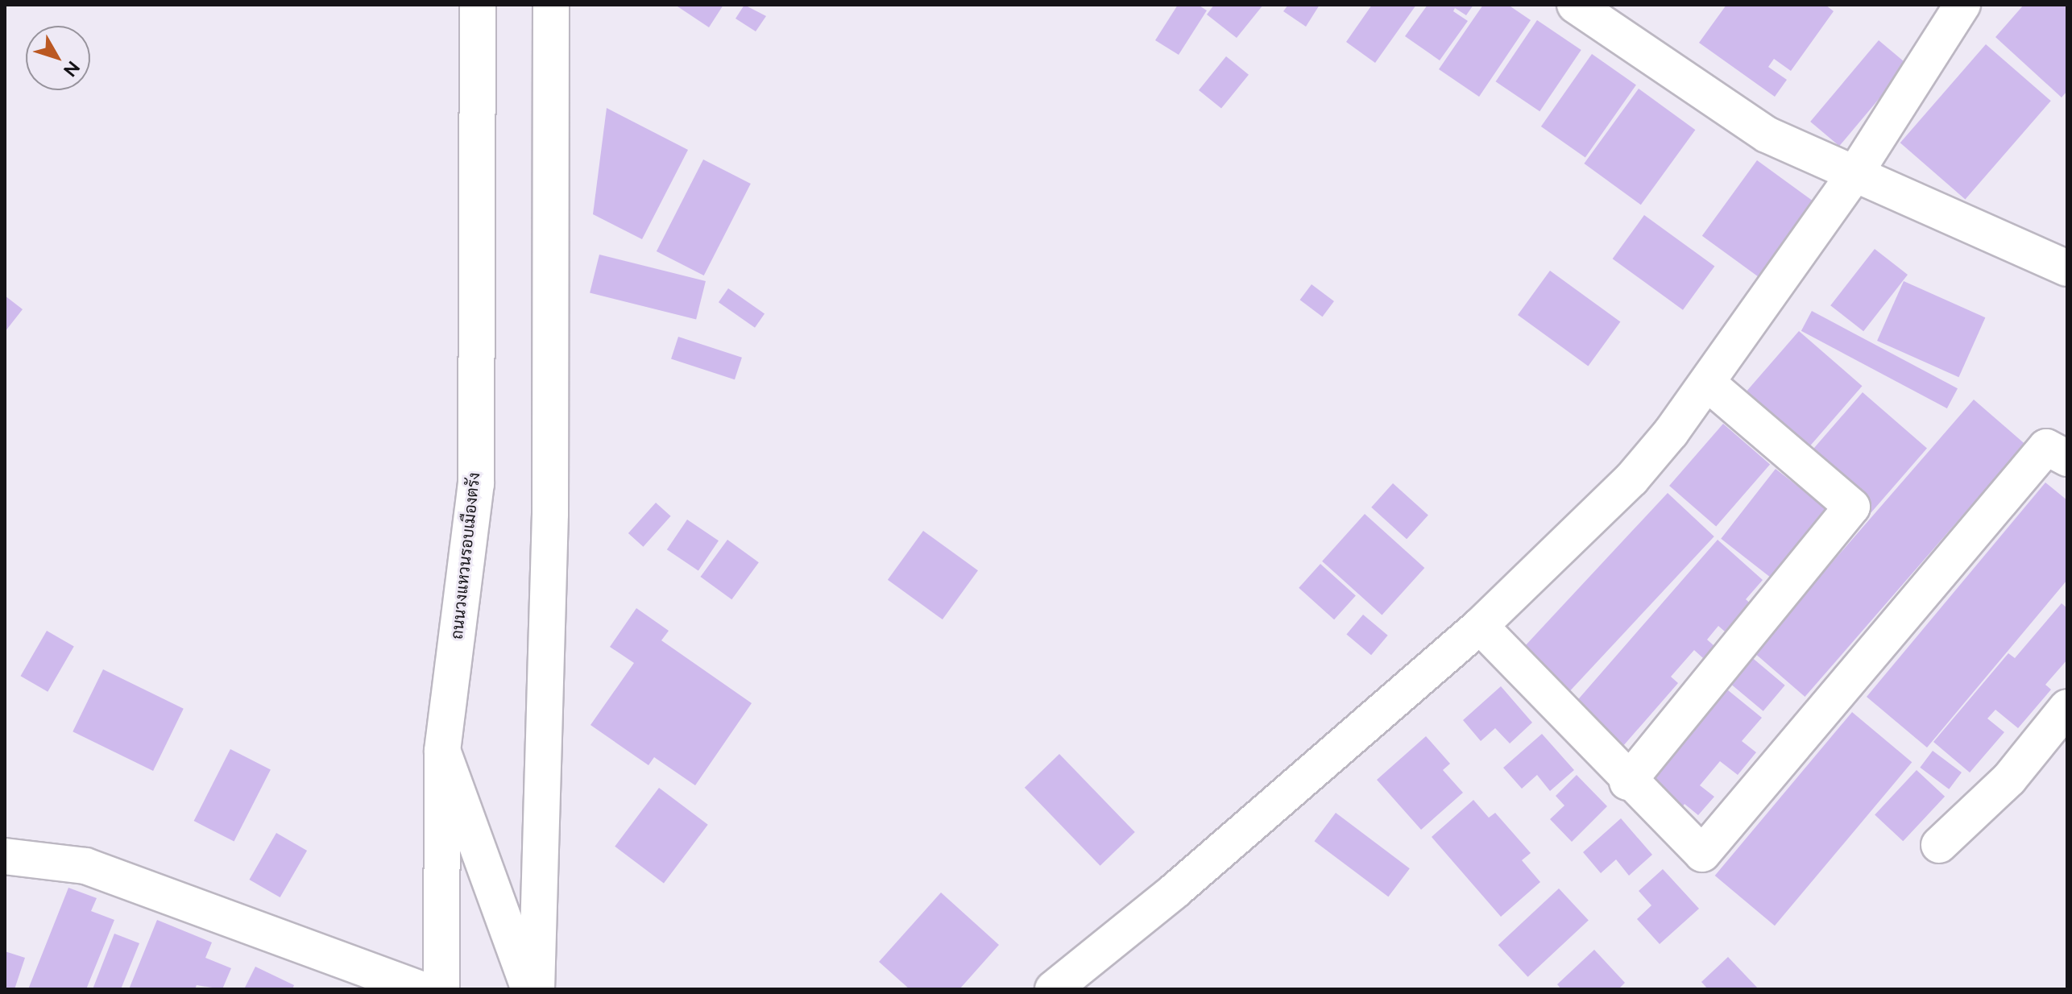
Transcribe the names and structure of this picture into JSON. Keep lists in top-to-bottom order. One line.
{"streets":{"main road":["ถนนวงแหวนรอบเมืองตรัง"]},"north":"bottom right"}
